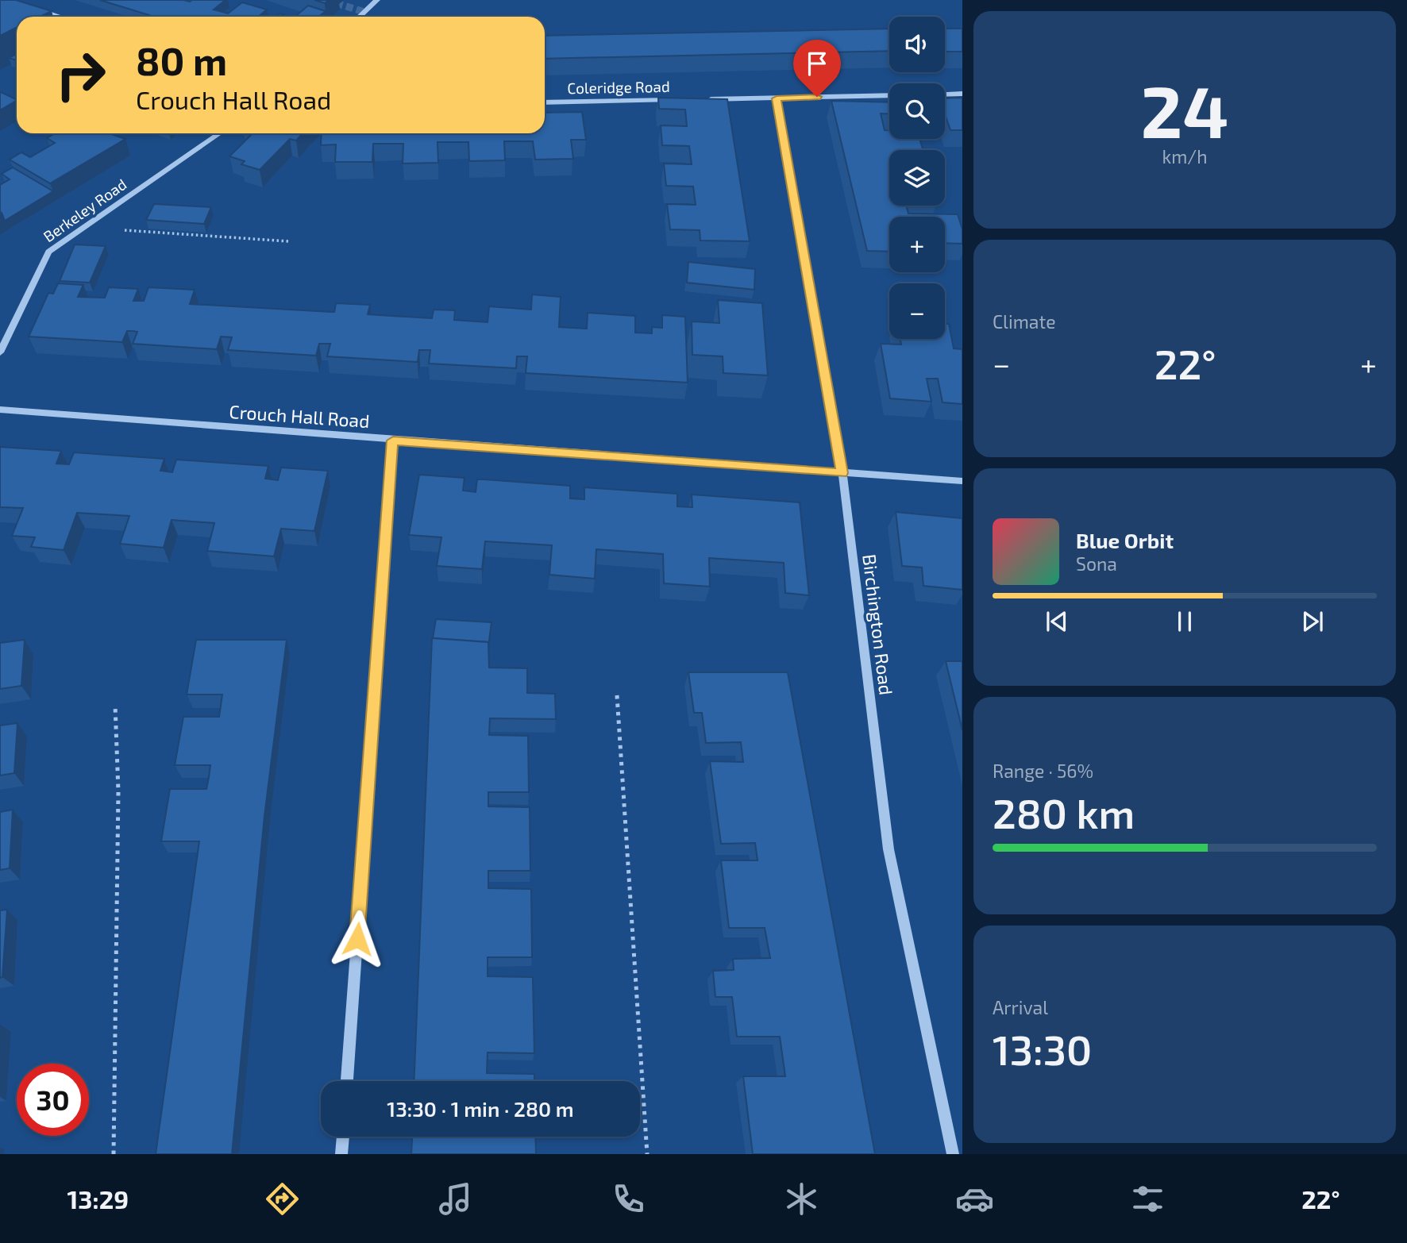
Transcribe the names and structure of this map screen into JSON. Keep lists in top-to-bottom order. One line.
{"streets":{"street":["Coleridge Road","Berkeley Road","Crouch Hall Road","Birchington Road"]},"crossings":[["Crouch Hall Road","Birchington Road"]],"page":{"tile":[["24","km/h"],"Climate",["Range · 56%","280 km"],["Arrival","13:30"]],"map_buttons":["+","−"],"turn":["80 m","Crouch Hall Road"],"heat":["−","22°","+"],"song":["Blue Orbit","Sona"],"limit":"30","trip":"13:30 · 1 min · 280 m","tabs":["13:29","22°"]}}
